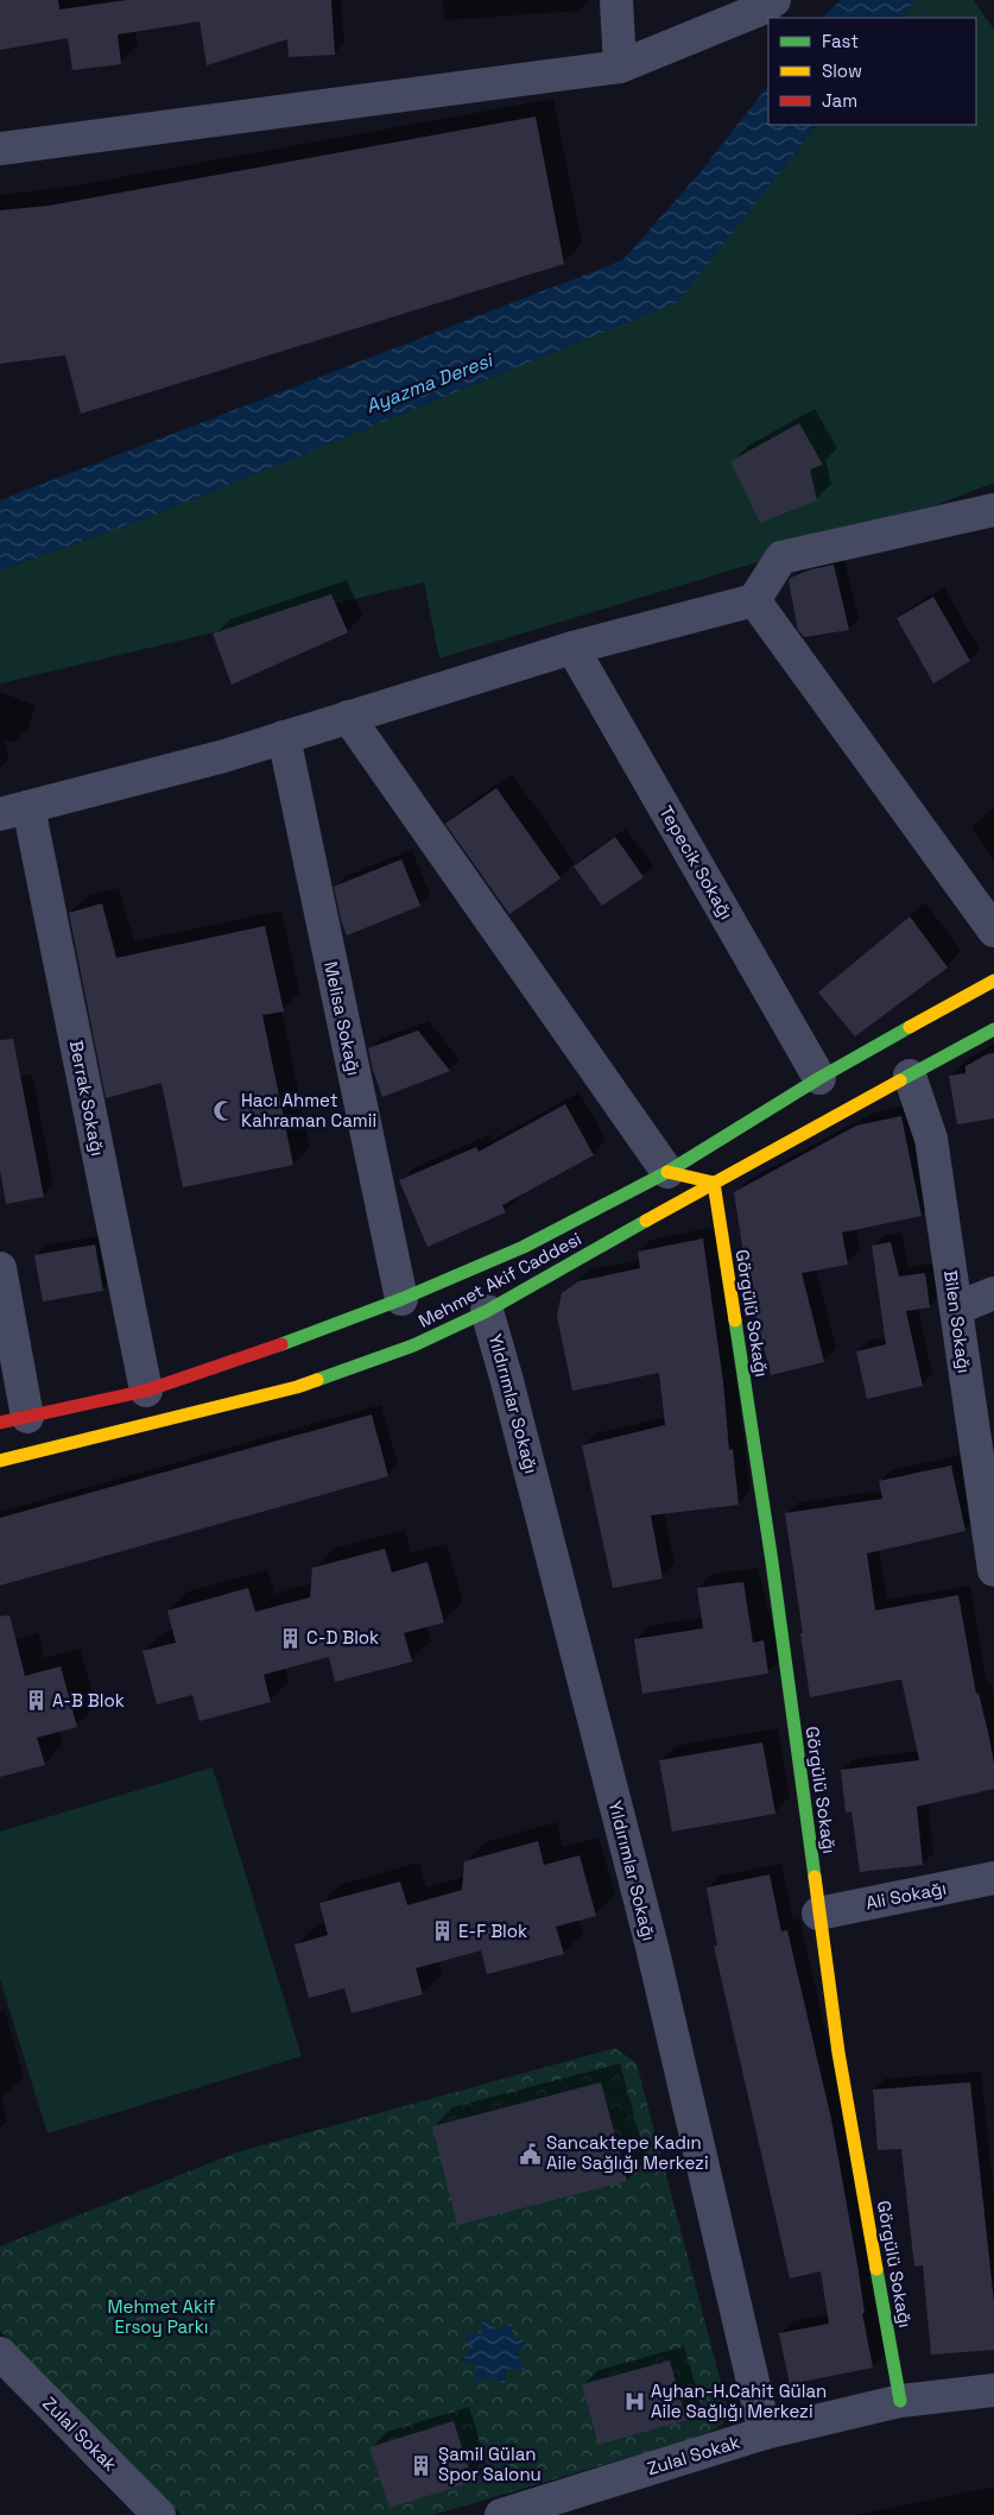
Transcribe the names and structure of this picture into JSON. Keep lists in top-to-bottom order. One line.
{"streets":{"main road":["Mehmet Akif Caddesi","Görgülü Sokağı"],"street":["Tepecik Sokağı","Melisa Sokağı","Berrak Sokağı","Bilen Sokağı","Yıldırımlar Sokağı","Ali Sokağı","Zulal Sokak"]},"crossings":[["Tepecik Sokağı","Mehmet Akif Caddesi"],["Melisa Sokağı","Mehmet Akif Caddesi"],["Berrak Sokağı","Mehmet Akif Caddesi"],["Mehmet Akif Caddesi","Görgülü Sokağı"],["Mehmet Akif Caddesi","Bilen Sokağı"],["Mehmet Akif Caddesi","Yıldırımlar Sokağı"],["Görgülü Sokağı","Ali Sokağı"],["Görgülü Sokağı","Zulal Sokak"],["Yıldırımlar Sokağı","Zulal Sokak"]],"water":["Ayazma Deresi"],"parks":["Mehmet Akif Ersoy Parkı"],"places":{"mosque":["Hacı Ahmet Kahraman Camii"],"building":["C-D Blok","A-B Blok","E-F Blok","Şamil Gülan Spor Salonu"],"public building":["Sancaktepe Kadın Aile Sağlığı Merkezi"],"hospital":["Ayhan-H.Cahit Gülan Aile Sağlığı Merkezi"]},"legend":["Fast","Slow","Jam"]}
